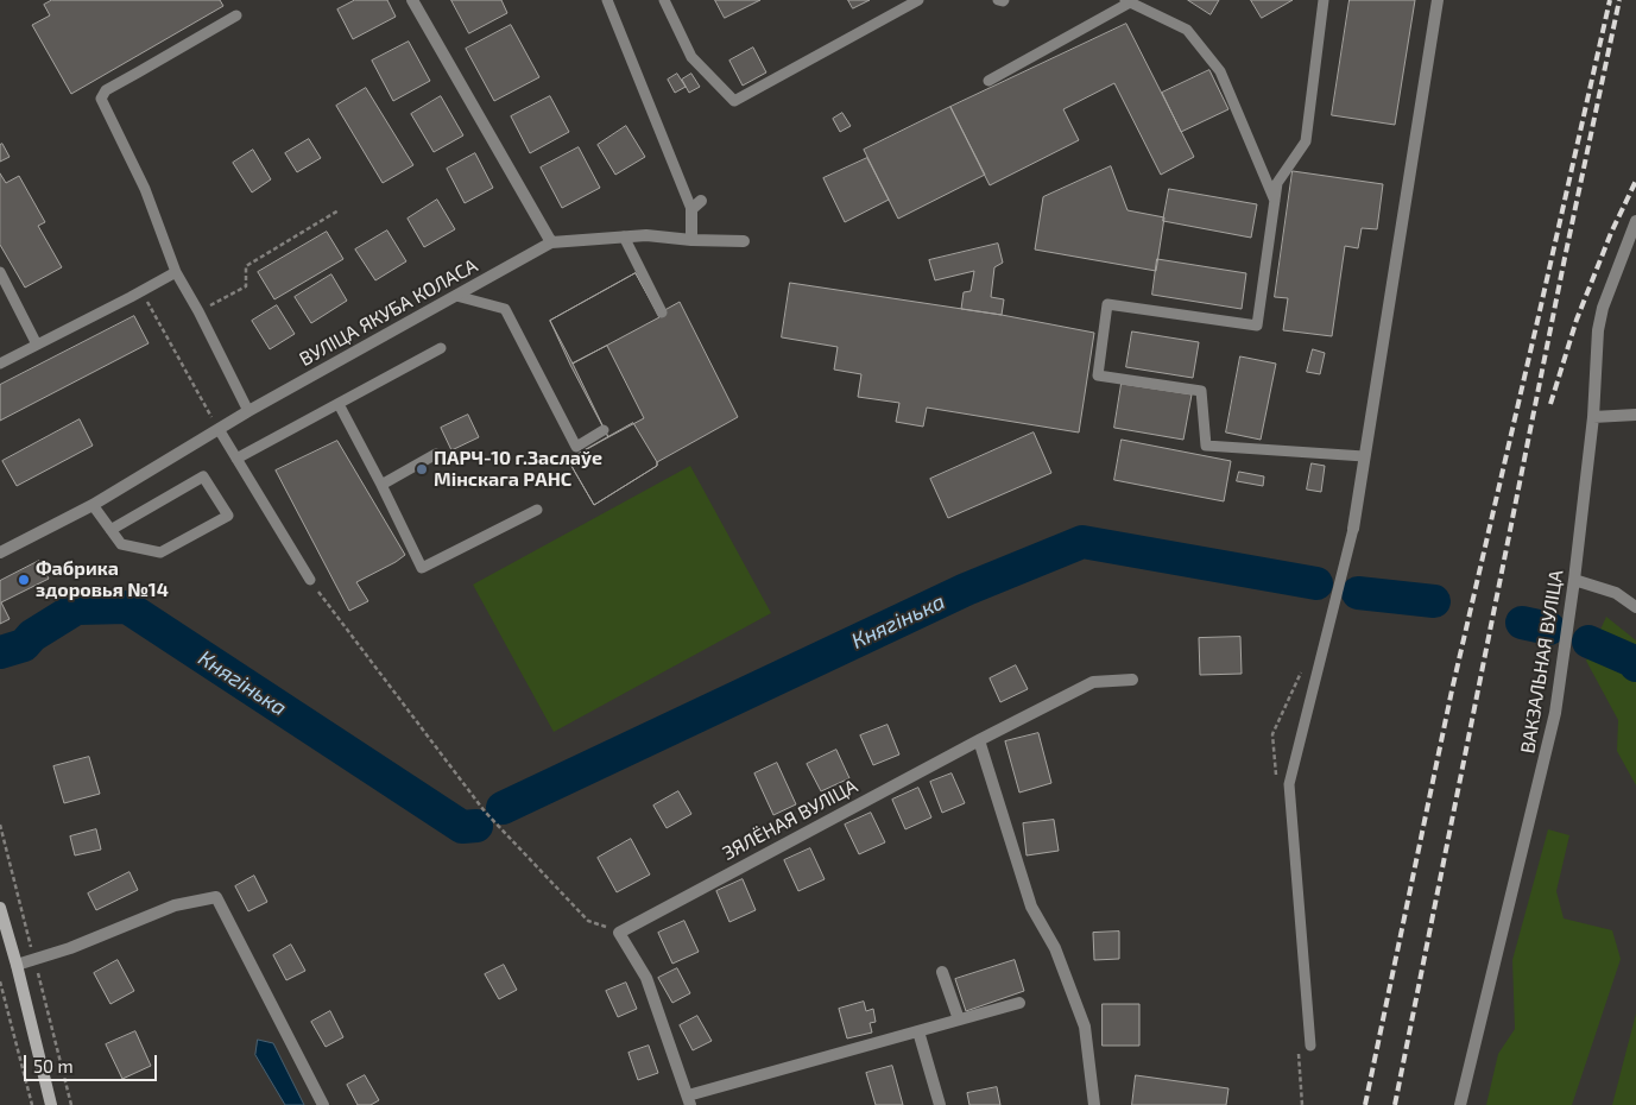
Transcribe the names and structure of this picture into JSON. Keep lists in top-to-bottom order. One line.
{"streets":{"street":["ВУЛІЦА ЯКУБА КОЛАСА","ВАКЗАЛЬНАЯ ВУЛІЦА","ЗЯЛЁНАЯ ВУЛІЦА"]},"water":["Княгінька"],"places":["ПАРЧ-10 г.Заслаўе Мінскага РАНС","Фабрика здоровья №14"],"scale_bar":"50 m"}
